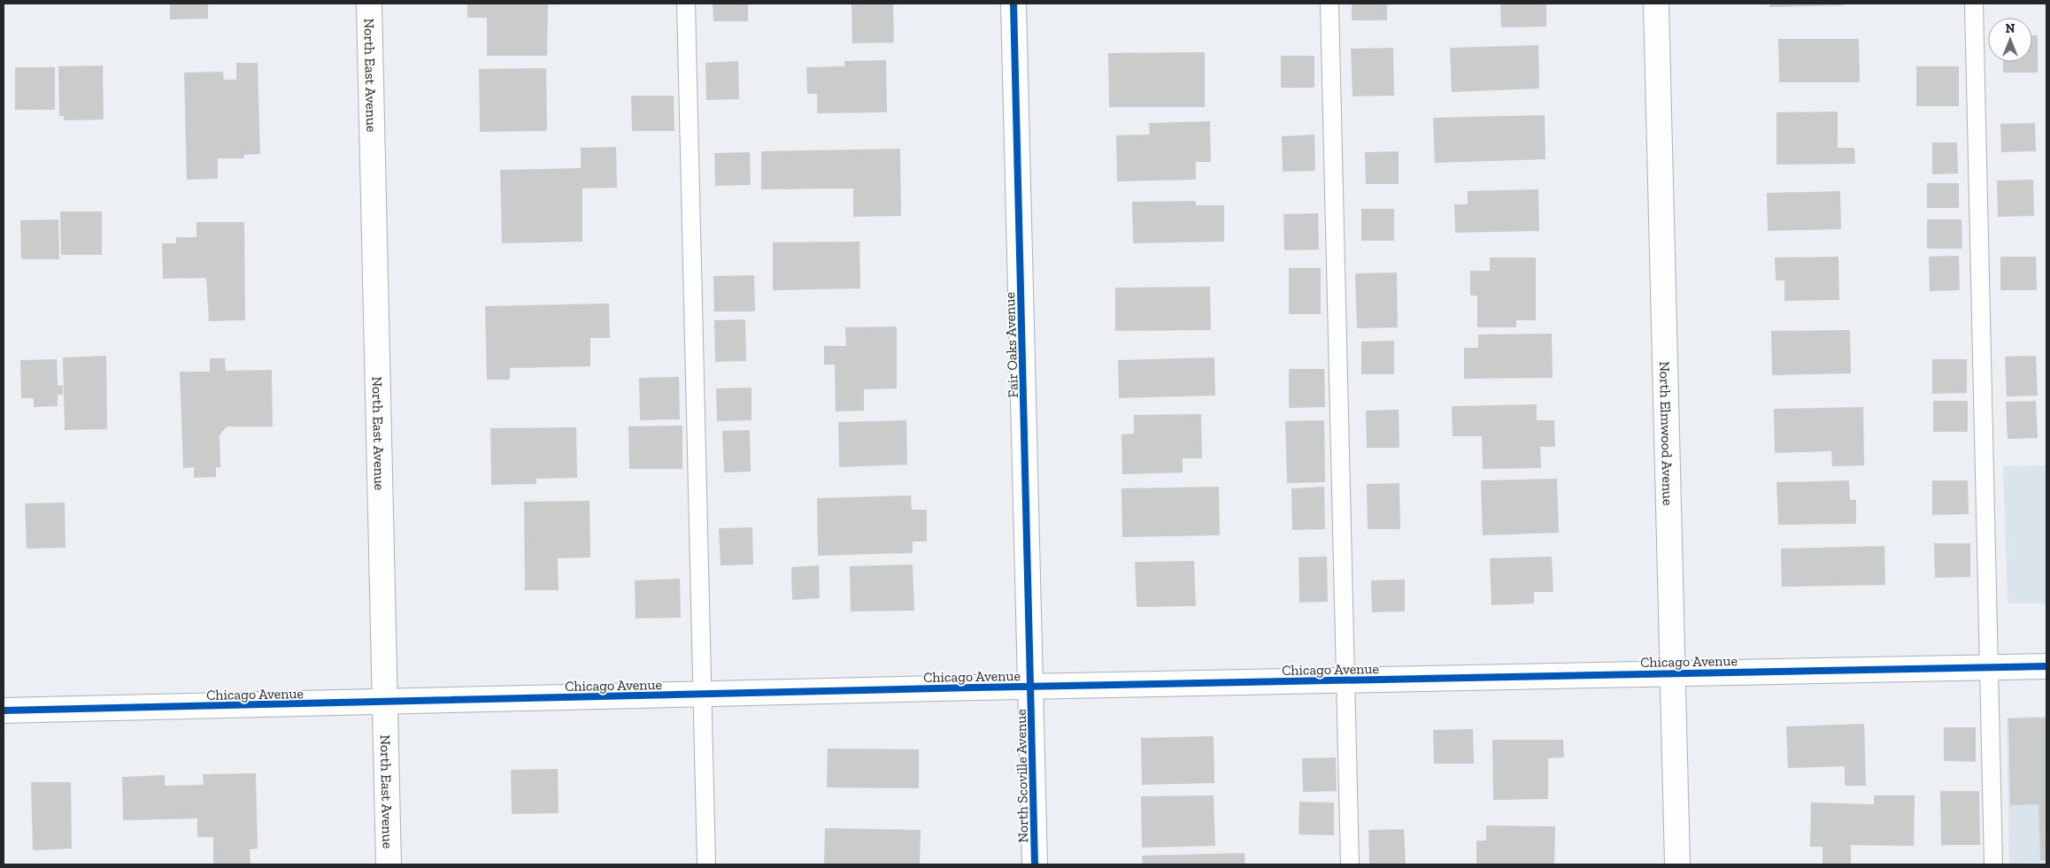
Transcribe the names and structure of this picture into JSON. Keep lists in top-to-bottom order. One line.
{"streets":{"street":["North East Avenue","Fair Oaks Avenue","North Elmwood Avenue","Chicago Avenue","North Scoville Avenue"]},"crossings":[["North East Avenue","Chicago Avenue"],["Fair Oaks Avenue","Chicago Avenue"],["Fair Oaks Avenue","North Scoville Avenue"],["North Elmwood Avenue","Chicago Avenue"],["Chicago Avenue","North Scoville Avenue"]],"north":"top"}
